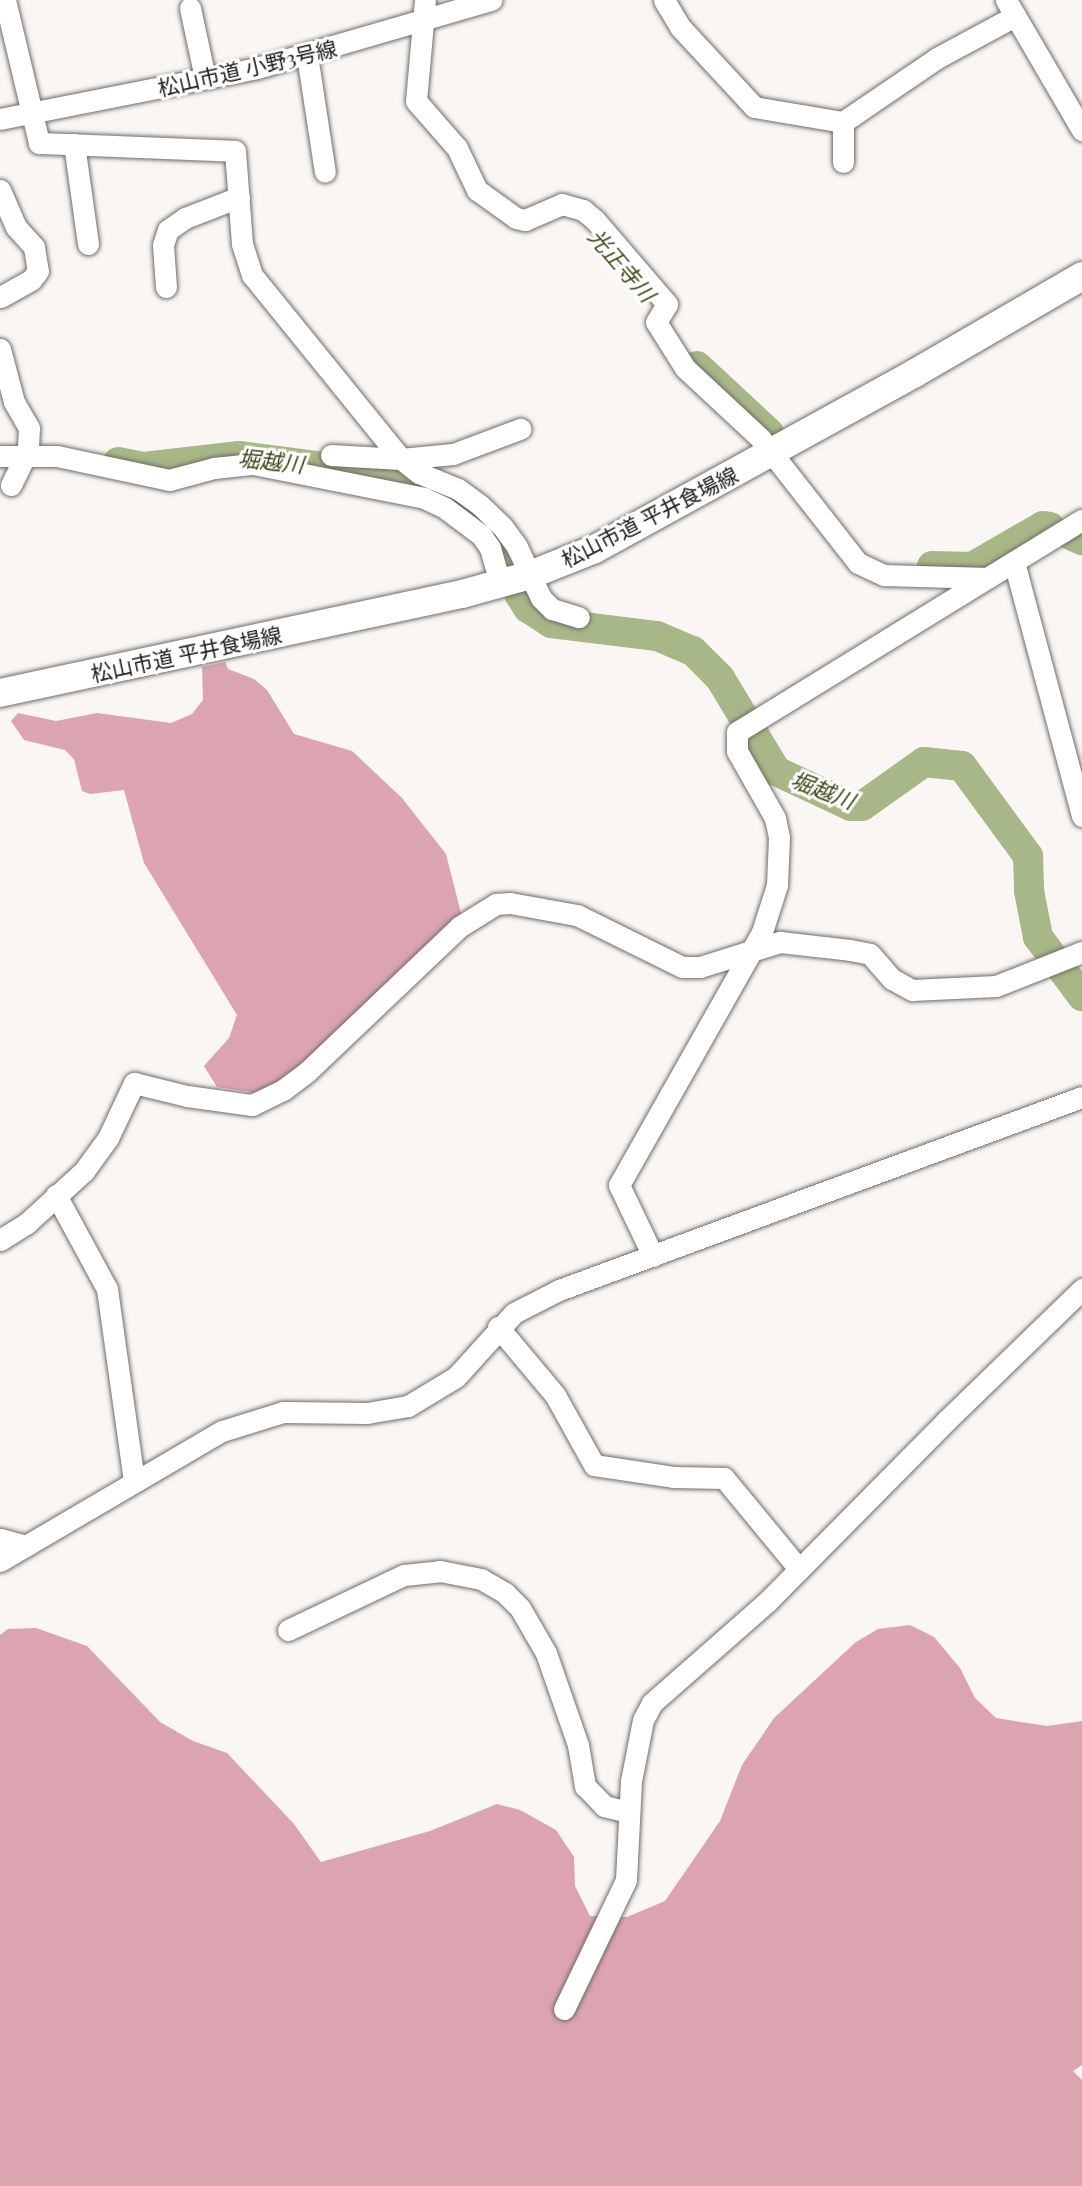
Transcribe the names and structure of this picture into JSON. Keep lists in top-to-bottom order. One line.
{"streets":{"street":["松山市道 小野3号線","松山市道 平井食場線"]},"water":["光正寺川","堀越川"]}
